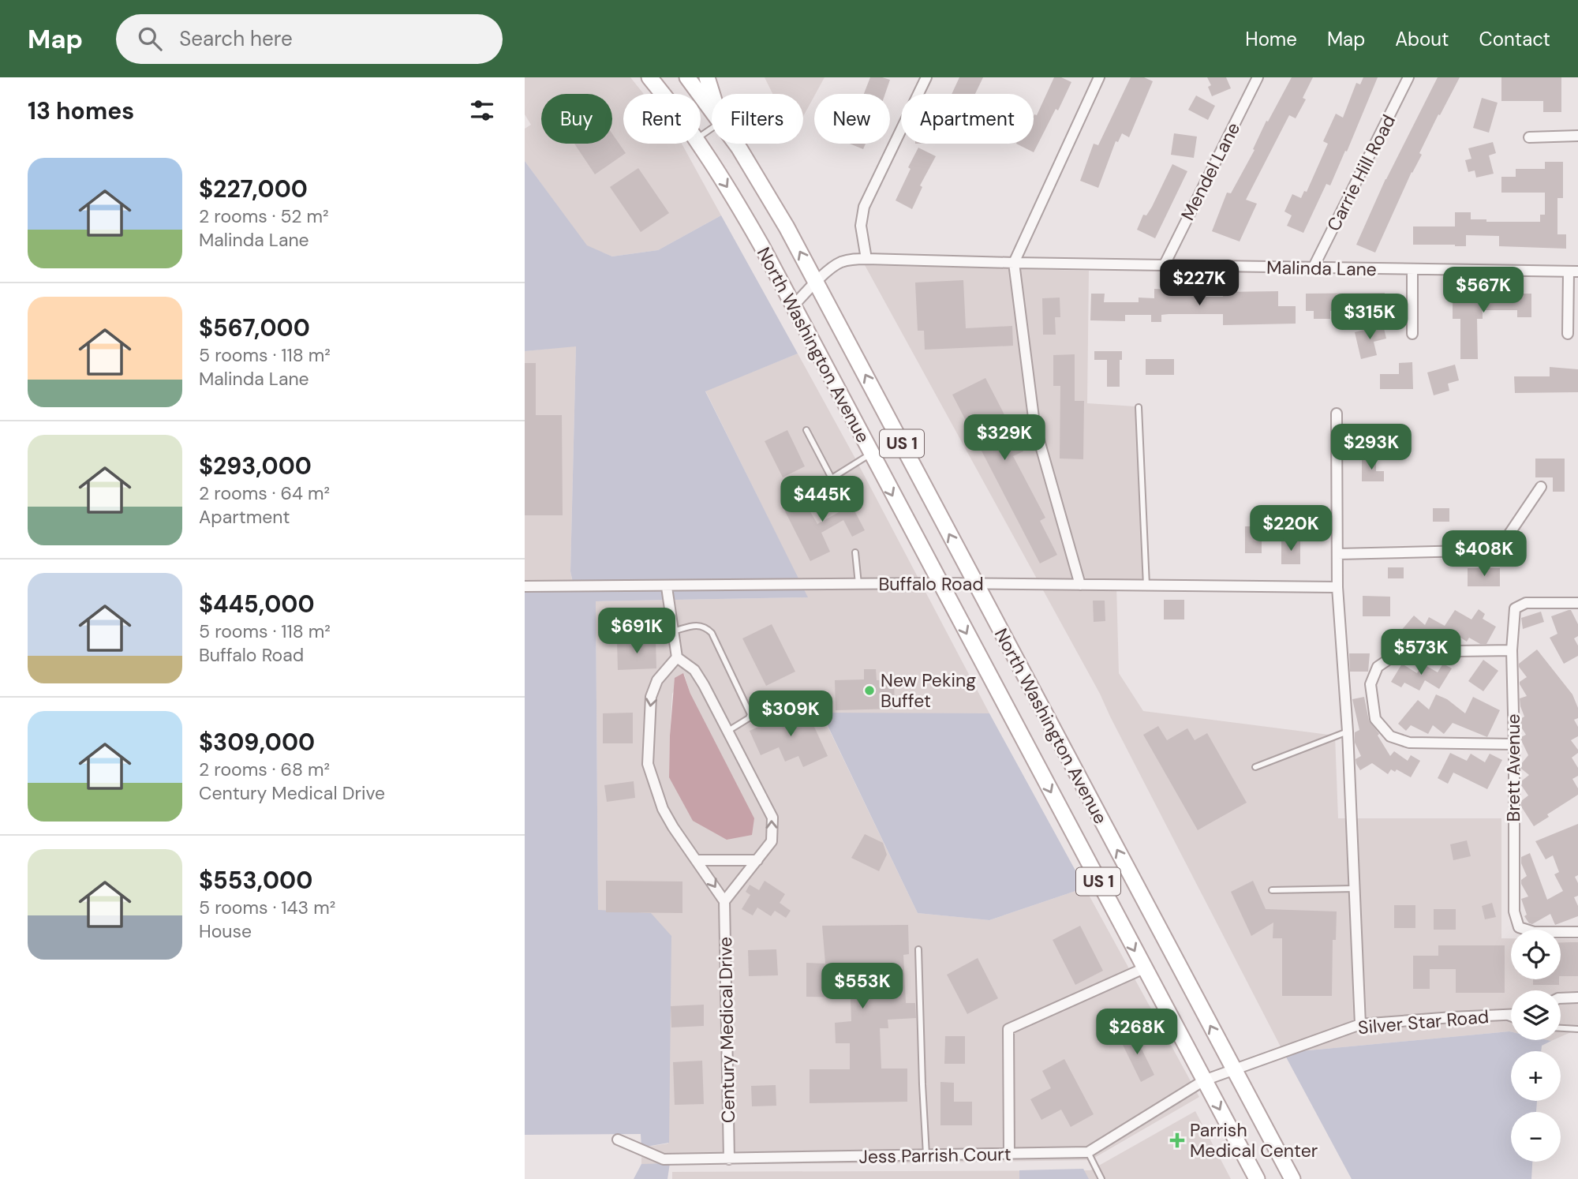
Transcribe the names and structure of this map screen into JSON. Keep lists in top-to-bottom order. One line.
{"streets":{"main road":["North Washington Avenue","US 1"],"street":["Mendel Lane","Carrie Hill Road","Malinda Lane","Buffalo Road","Brett Avenue","Silver Star Road","Century Medical Drive","Jess Parrish Court"]},"crossings":[["Mendel Lane","Malinda Lane"],["Carrie Hill Road","Malinda Lane"],["Malinda Lane","North Washington Avenue"],["North Washington Avenue","Buffalo Road"],["North Washington Avenue","Silver Star Road"],["North Washington Avenue","Jess Parrish Court"],["Silver Star Road","Jess Parrish Court"],["Century Medical Drive","Jess Parrish Court"]],"places":{"other":["New Peking Buffet"],"health":["Parrish Medical Center"]},"page":{"header":"Map","search":"Search here","nav":["Home","Map","About","Contact"],"heading":"13 homes","chip":["Buy","Rent","Filters","New","Apartment"],"list":[{"name":"$227,000","note":"2 rooms · 52 m² · Malinda Lane"},{"name":"$567,000","note":"5 rooms · 118 m² · Malinda Lane"},{"name":"$293,000","note":"2 rooms · 64 m² · Apartment"},{"name":"$445,000","note":"5 rooms · 118 m² · Buffalo Road"},{"name":"$309,000","note":"2 rooms · 68 m² · Century Medical Drive"},{"name":"$553,000","note":"5 rooms · 143 m² · House"}],"price":["$227K","$567K","$315K","$329K","$293K","$445K","$220K","$408K","$691K","$573K","$309K","$553K","$268K"],"map_buttons":["+","−"]}}
